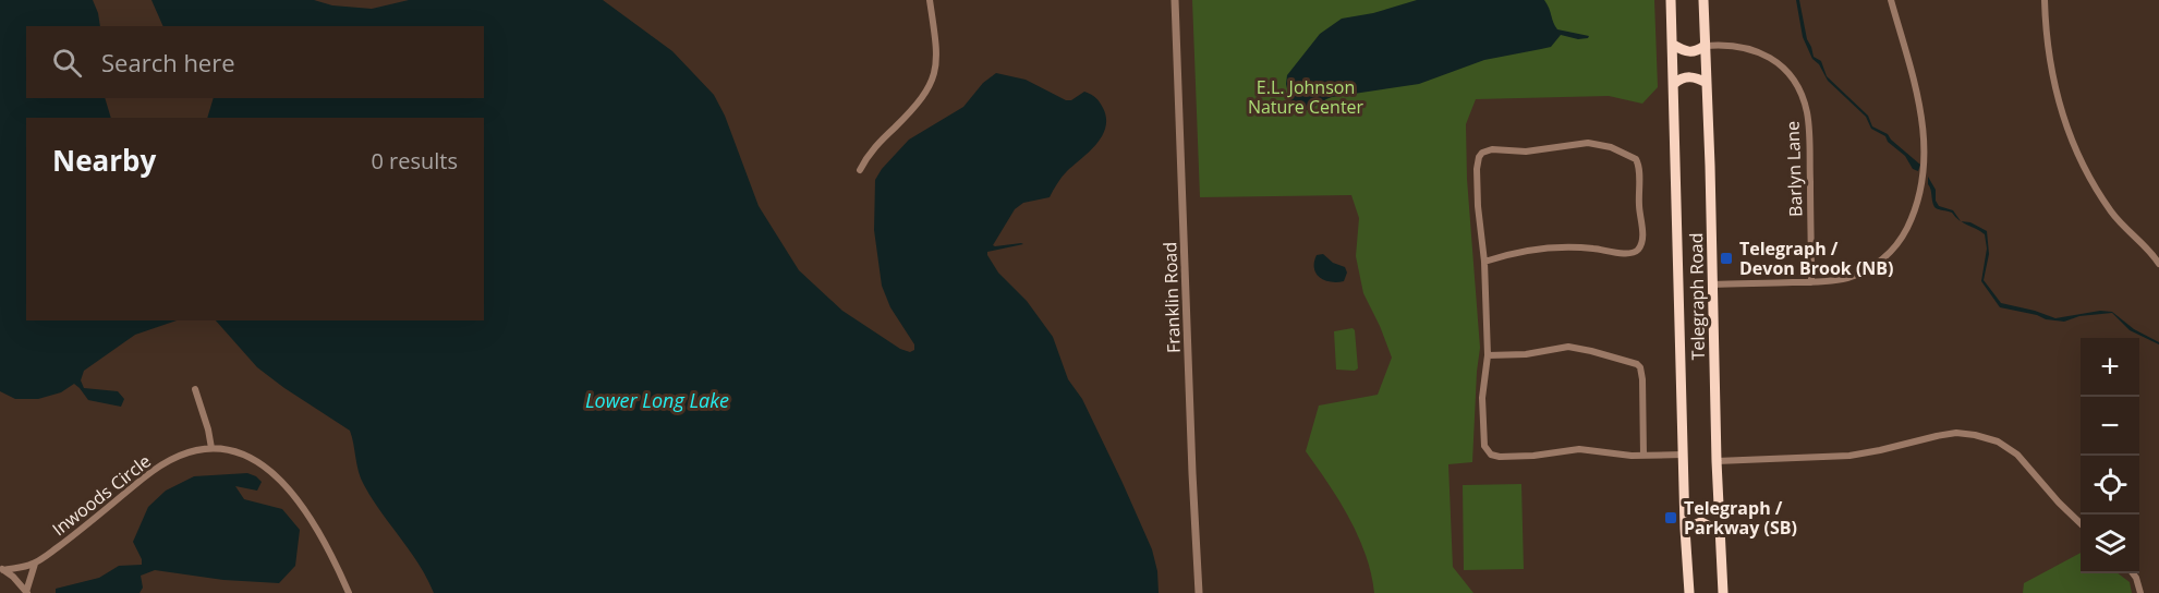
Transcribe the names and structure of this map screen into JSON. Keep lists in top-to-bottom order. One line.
{"streets":{"highway":["Telegraph Road"],"street":["Barlyn Lane","Franklin Road","Inwoods Circle"]},"crossings":[["Barlyn Lane","Telegraph Road"]],"water":["Lower Long Lake"],"parks":["E.L. Johnson Nature Center"],"places":{"transit":["Telegraph / Devon Brook (NB)","Telegraph / Parkway (SB)"]},"page":{"search":"Search here","heading":["Nearby","0 results"],"map_buttons":["+","−"]}}
